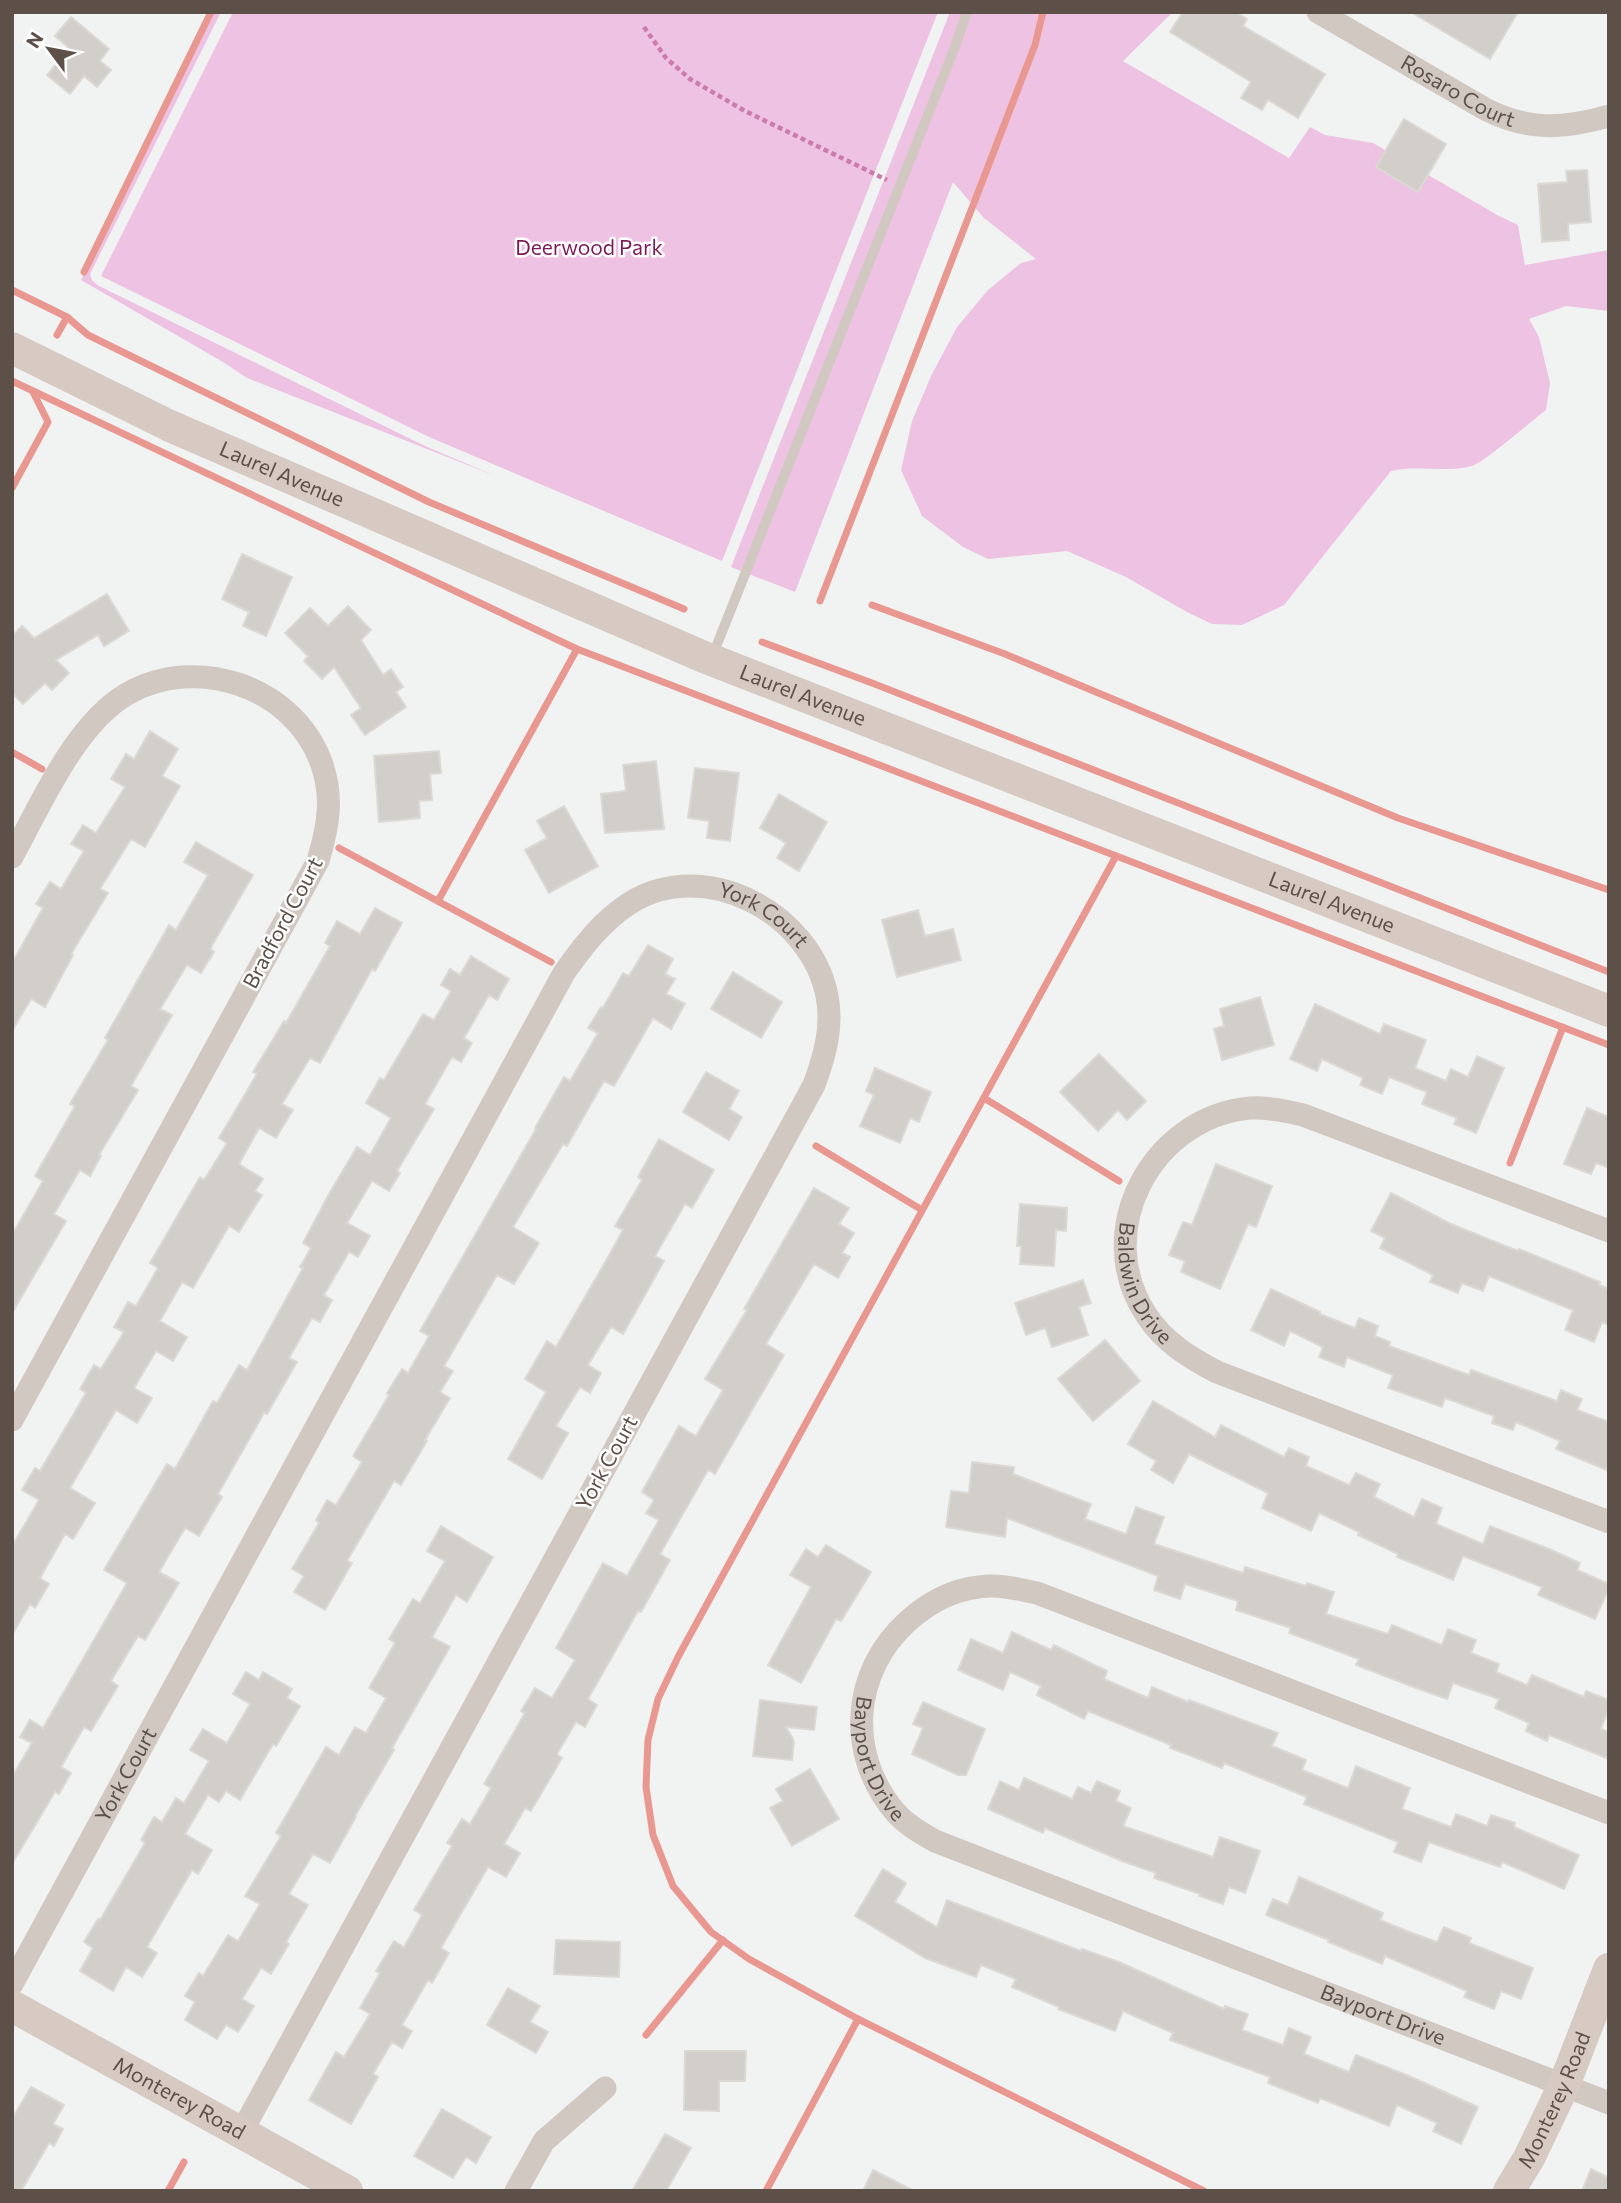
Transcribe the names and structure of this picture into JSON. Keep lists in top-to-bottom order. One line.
{"streets":{"main road":["Laurel Avenue","Monterey Road"],"street":["Rosaro Court","York Court","Bradford Court","Baldwin Drive","Bayport Drive"]},"crossings":[["York Court","Monterey Road"],["Bayport Drive","Monterey Road"]],"parks":["Deerwood Park"],"north":"top left"}
